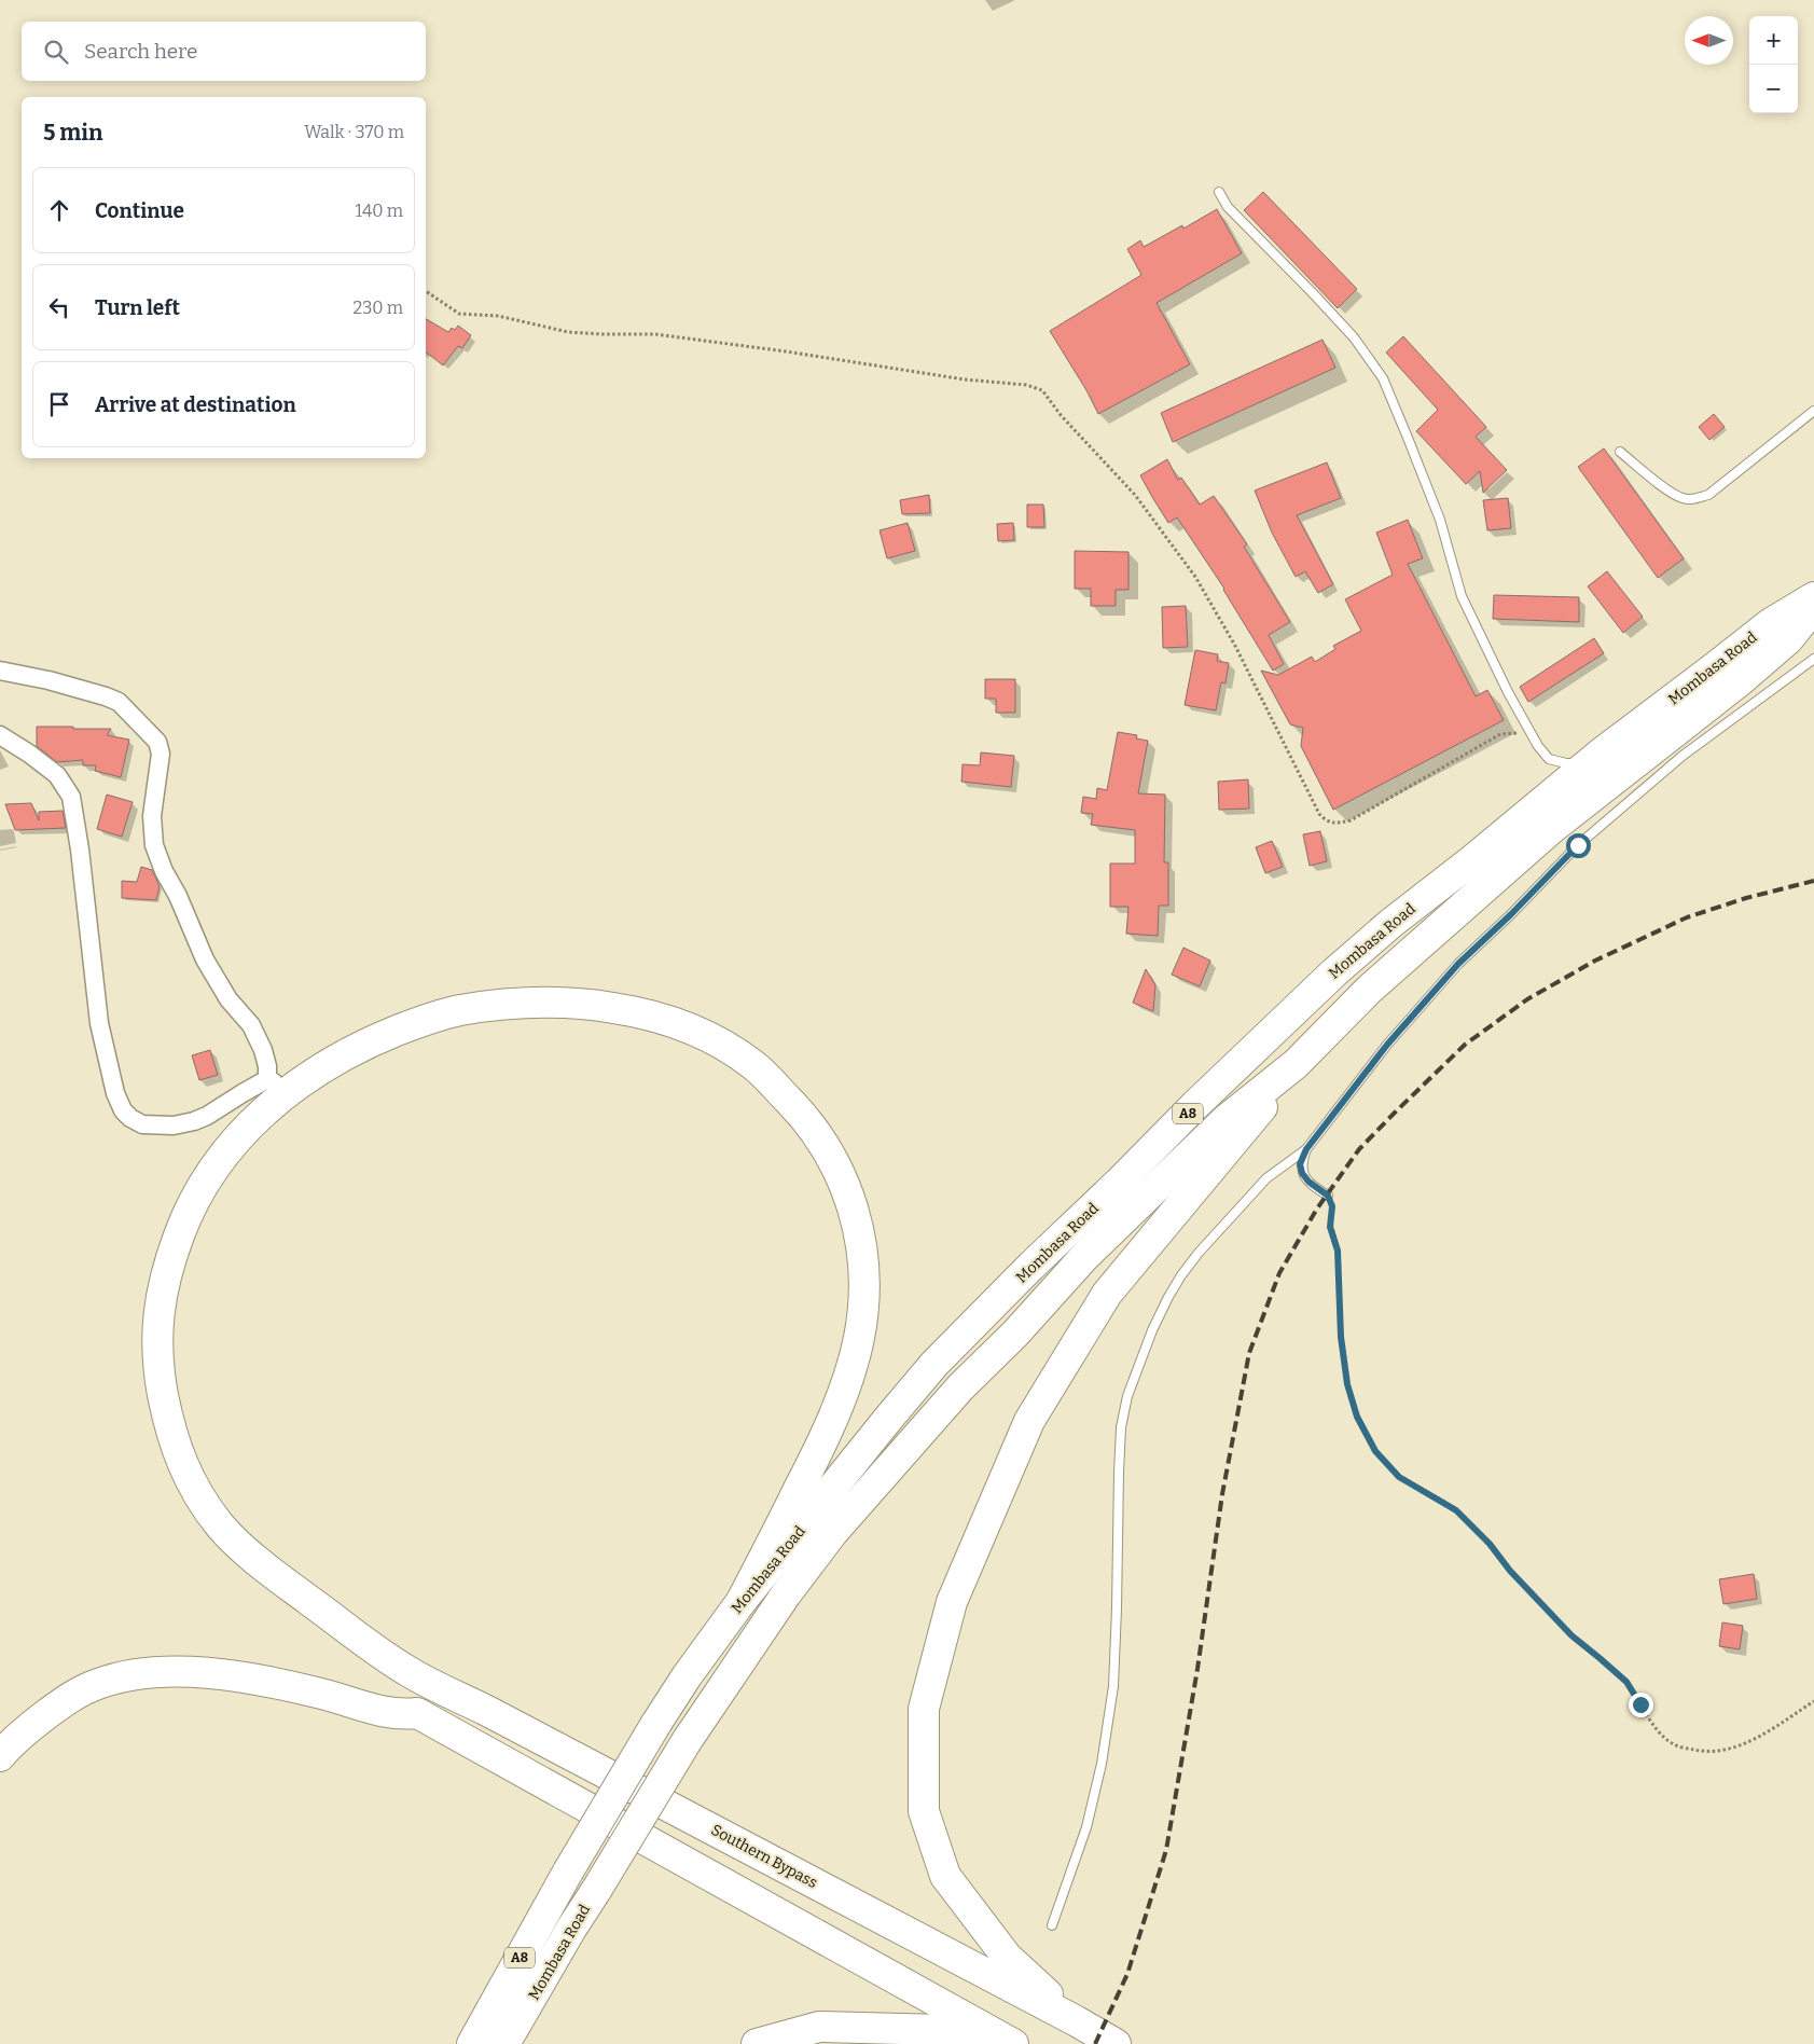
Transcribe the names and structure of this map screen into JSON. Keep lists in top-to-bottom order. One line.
{"streets":{"highway":["Mombasa Road","A8","Southern Bypass"]},"crossings":[["Mombasa Road","Southern Bypass"]],"north":"left","page":{"map_buttons":["+","−"],"search":"Search here","heading":["5 min","Walk · 370 m"],"list":[["Continue","140 m"],["Turn left","230 m"],"Arrive at destination"]}}
